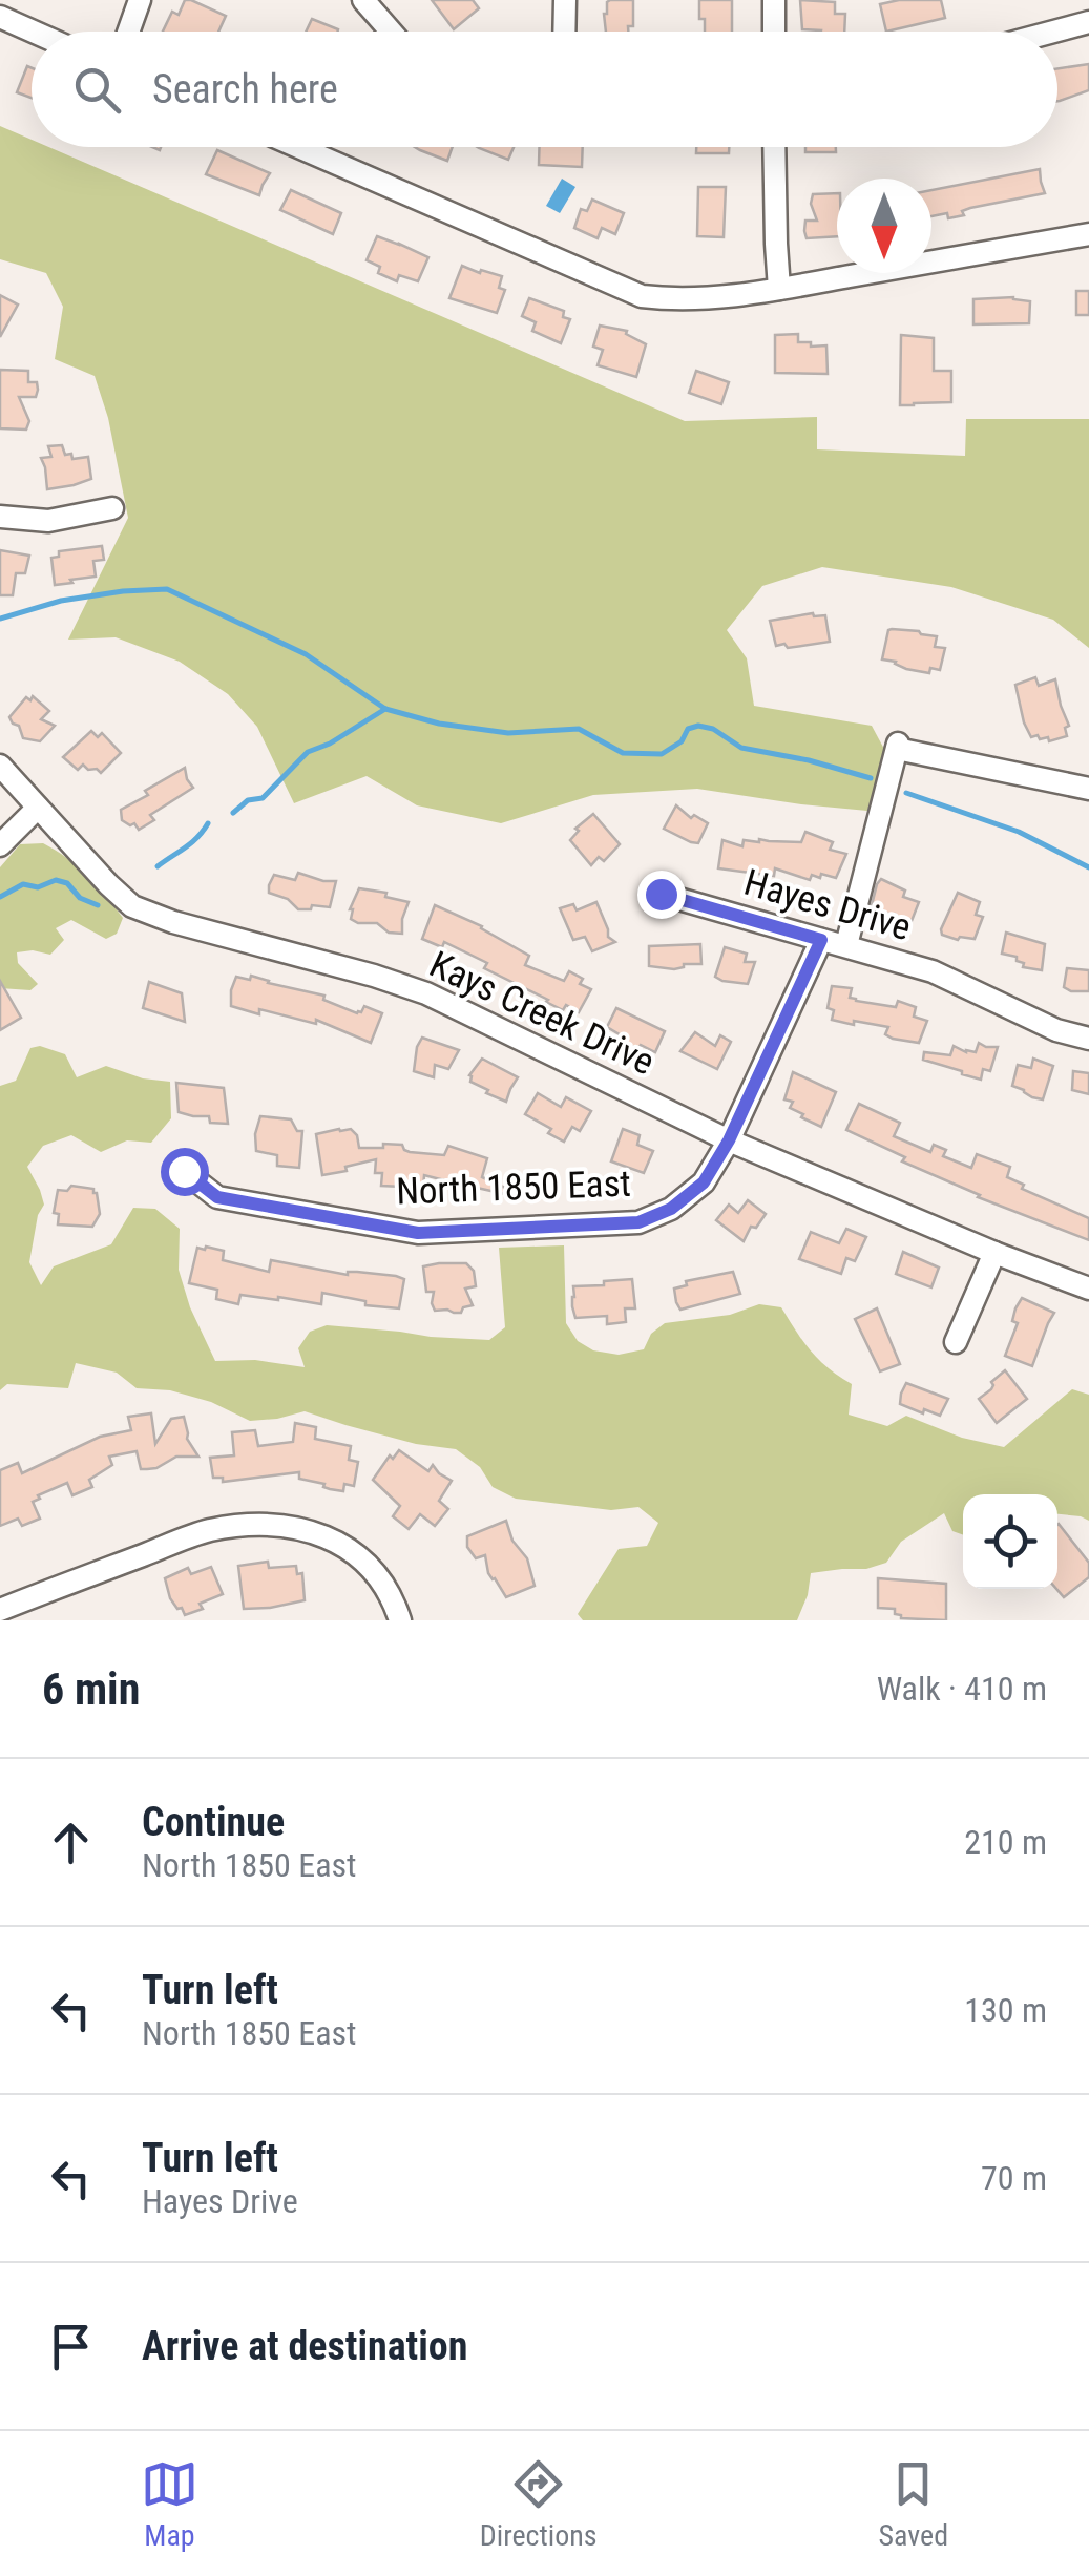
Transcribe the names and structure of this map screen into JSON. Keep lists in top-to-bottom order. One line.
{"streets":{"street":["Hayes Drive","Kays Creek Drive","North 1850 East"]},"crossings":[["Hayes Drive","North 1850 East"],["Kays Creek Drive","North 1850 East"]],"north":"bottom","page":{"search":"Search here","heading":["6 min","Walk · 410 m"],"list":[["Continue","North 1850 East","210 m"],["Turn left","North 1850 East","130 m"],["Turn left","Hayes Drive","70 m"],"Arrive at destination"],"nav":["Map","Directions","Saved"]}}
